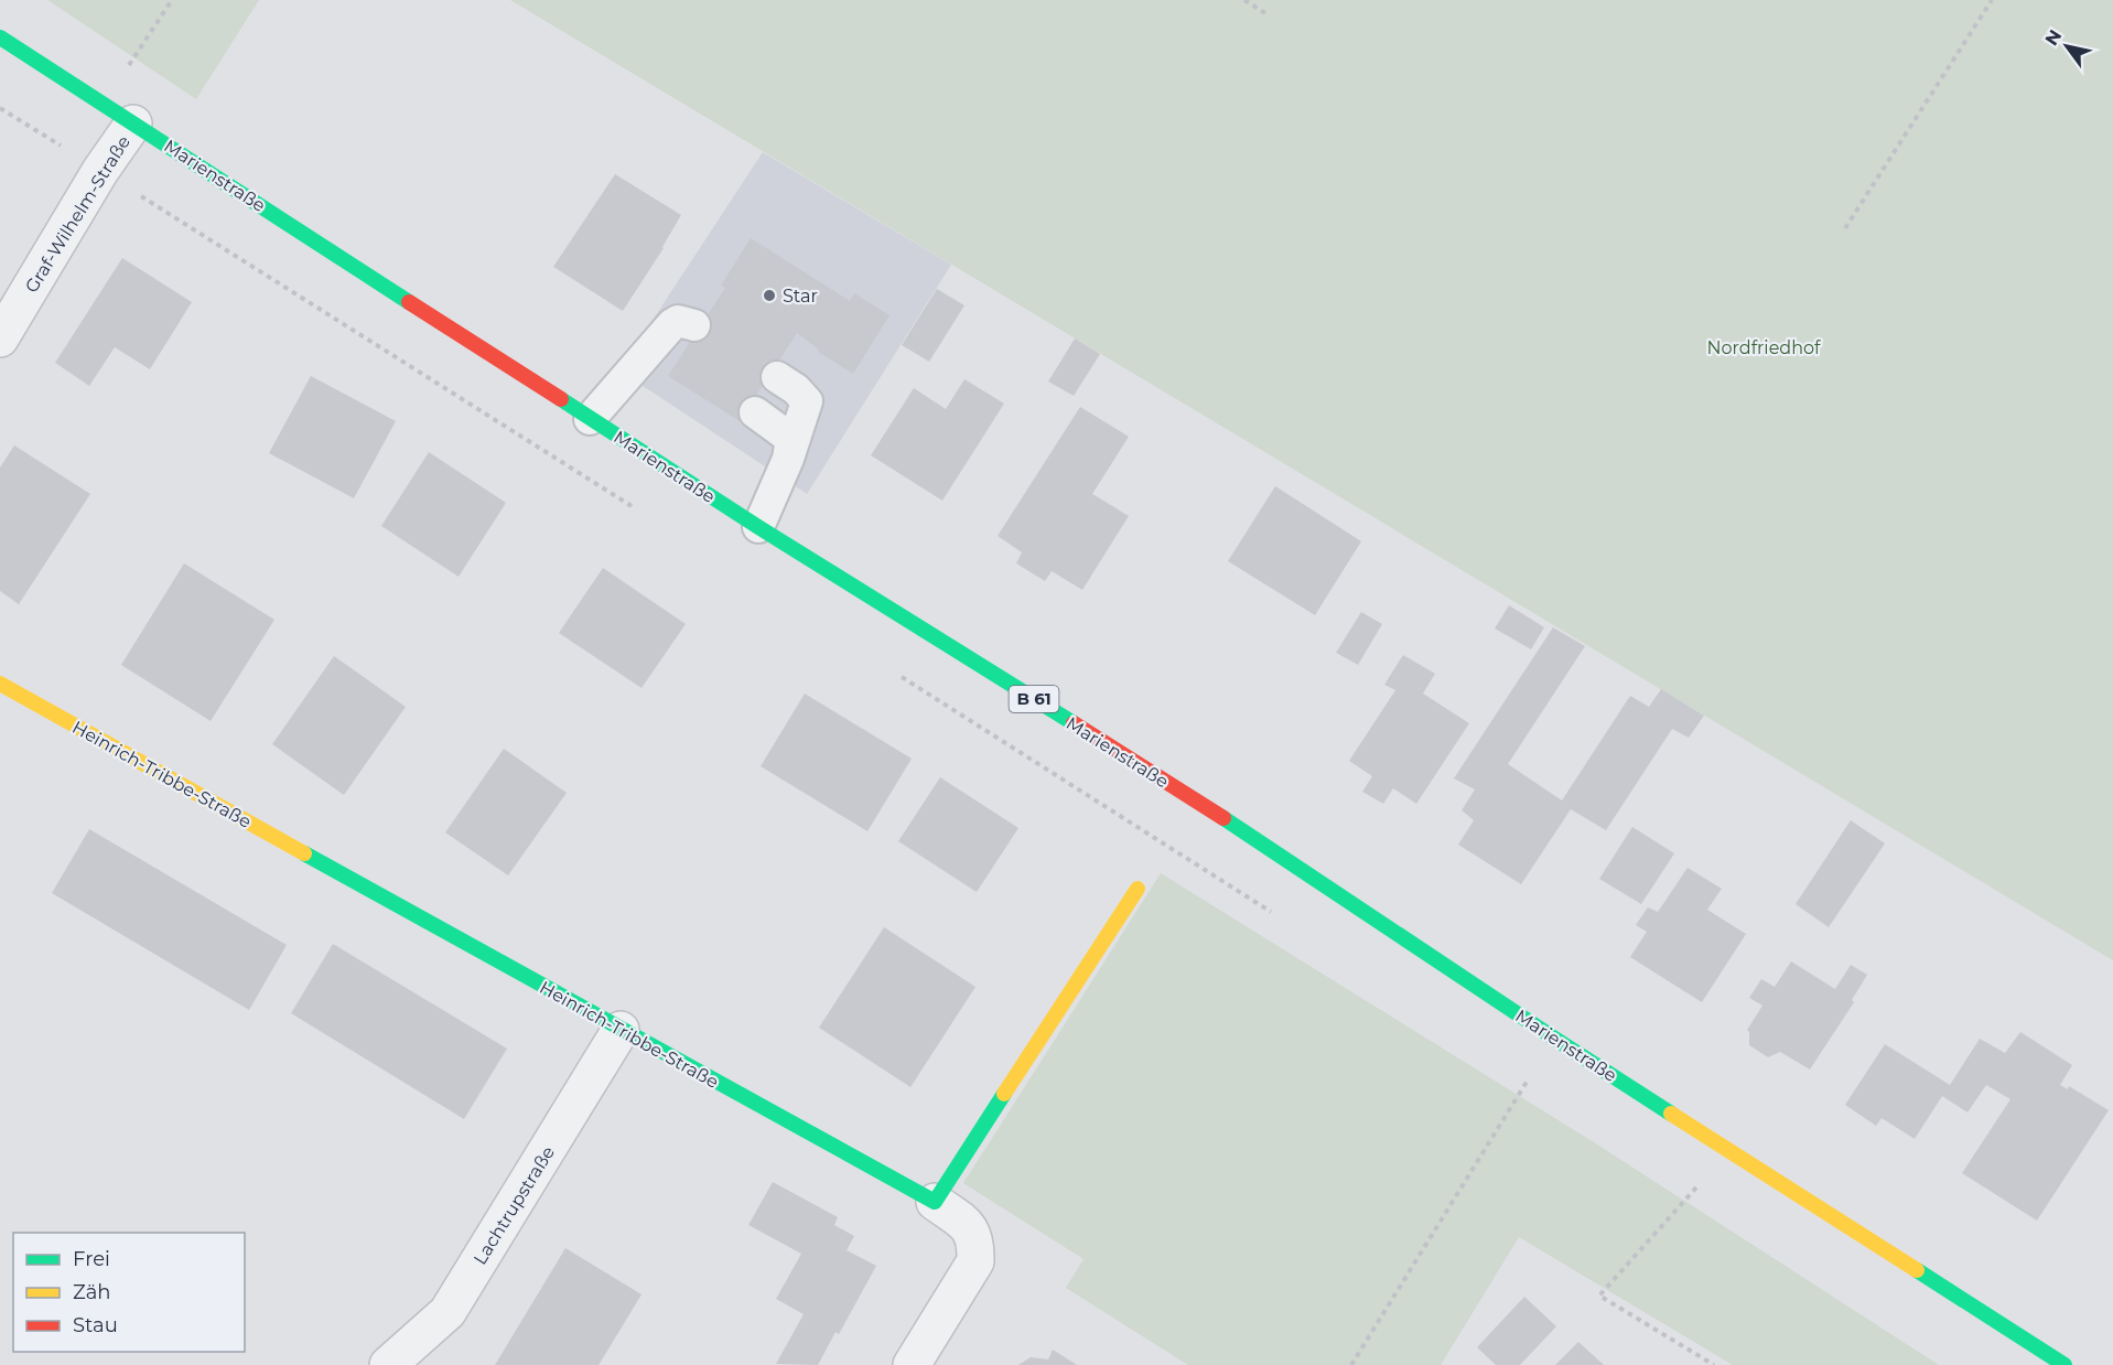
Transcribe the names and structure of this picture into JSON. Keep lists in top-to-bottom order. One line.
{"streets":{"main road":["Marienstraße","B 61","Heinrich-Tribbe-Straße"],"street":["Graf-Wilhelm-Straße","Lachtrupstraße"]},"crossings":[["Marienstraße","Graf-Wilhelm-Straße"],["Heinrich-Tribbe-Straße","Lachtrupstraße"]],"parks":["Nordfriedhof"],"places":["Star"],"legend":["Frei","Zäh","Stau"],"north":"top left"}
